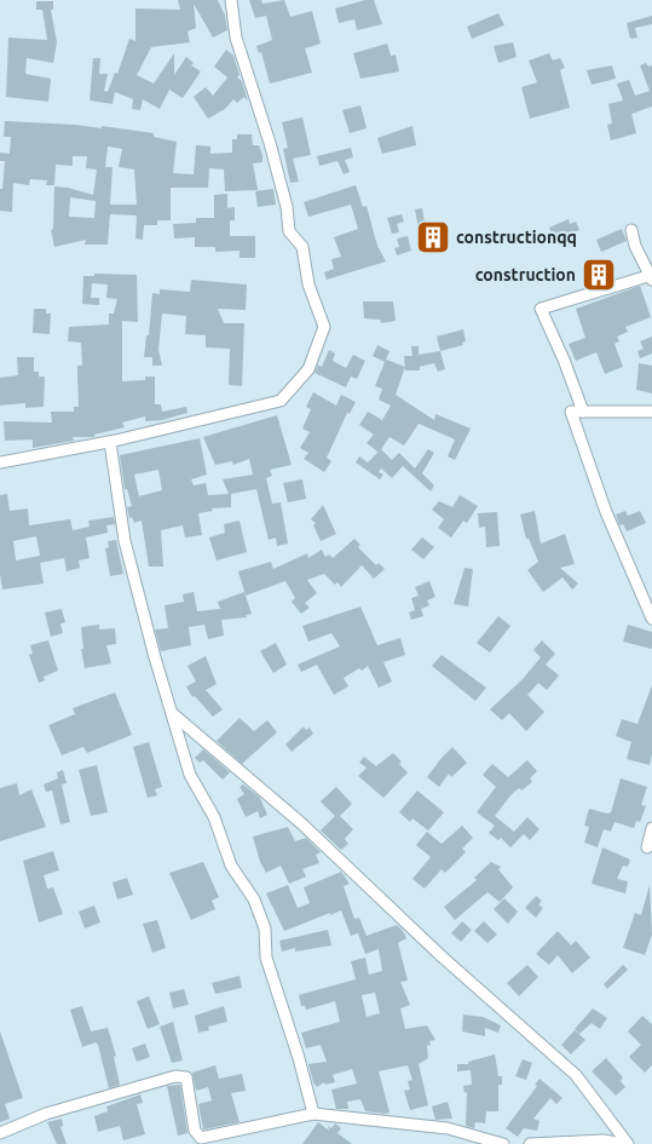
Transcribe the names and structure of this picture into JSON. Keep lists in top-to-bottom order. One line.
{"places":{"building":["constructionqq","construction"]}}
